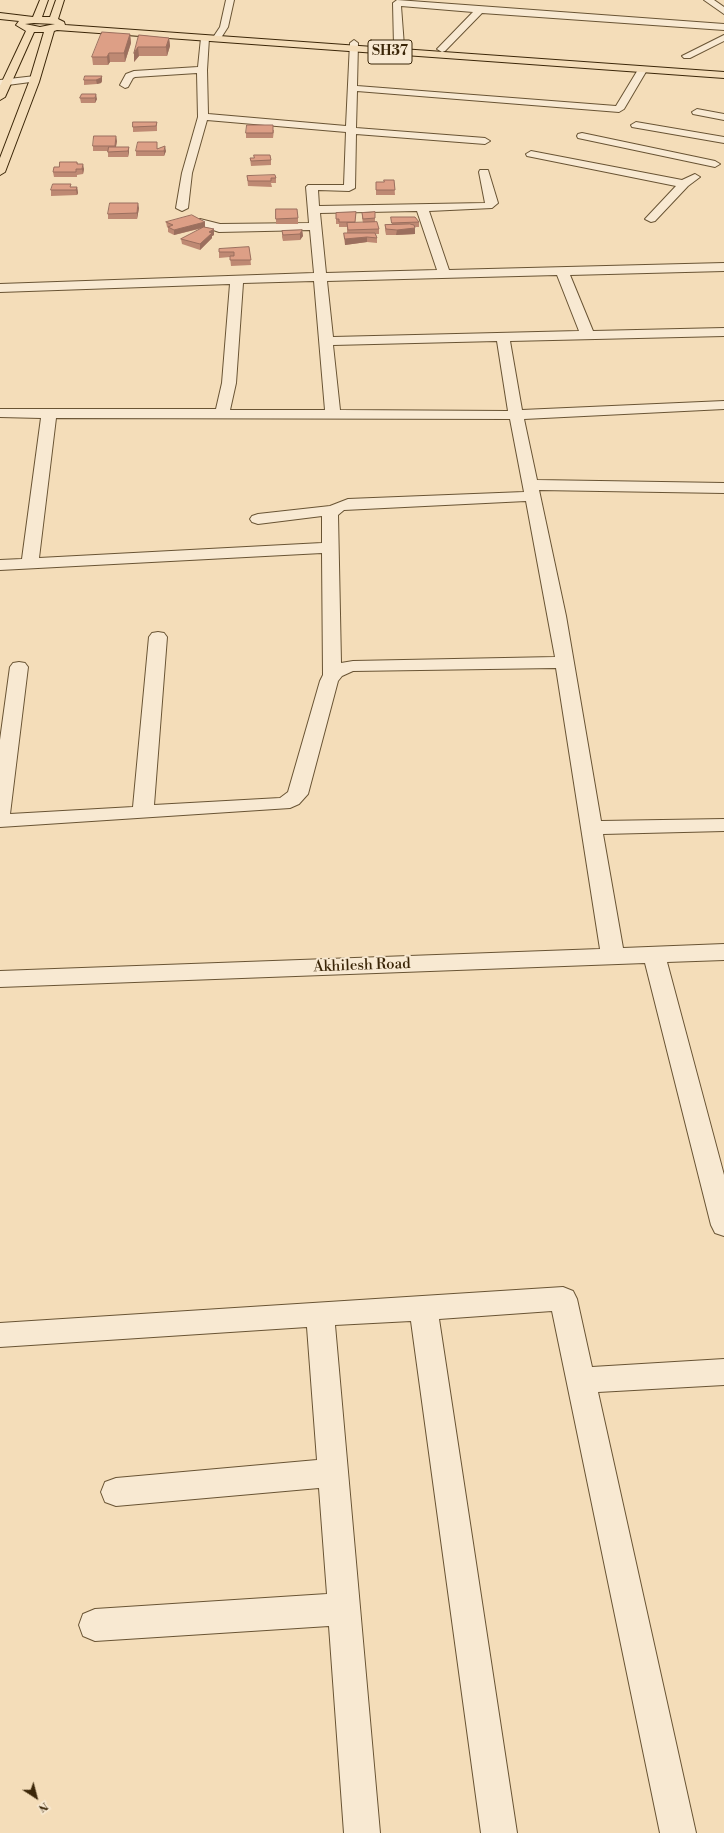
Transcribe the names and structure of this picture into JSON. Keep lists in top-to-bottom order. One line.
{"streets":{"main road":["SH37"],"street":["Akhilesh Road"]},"north":"bottom right"}
